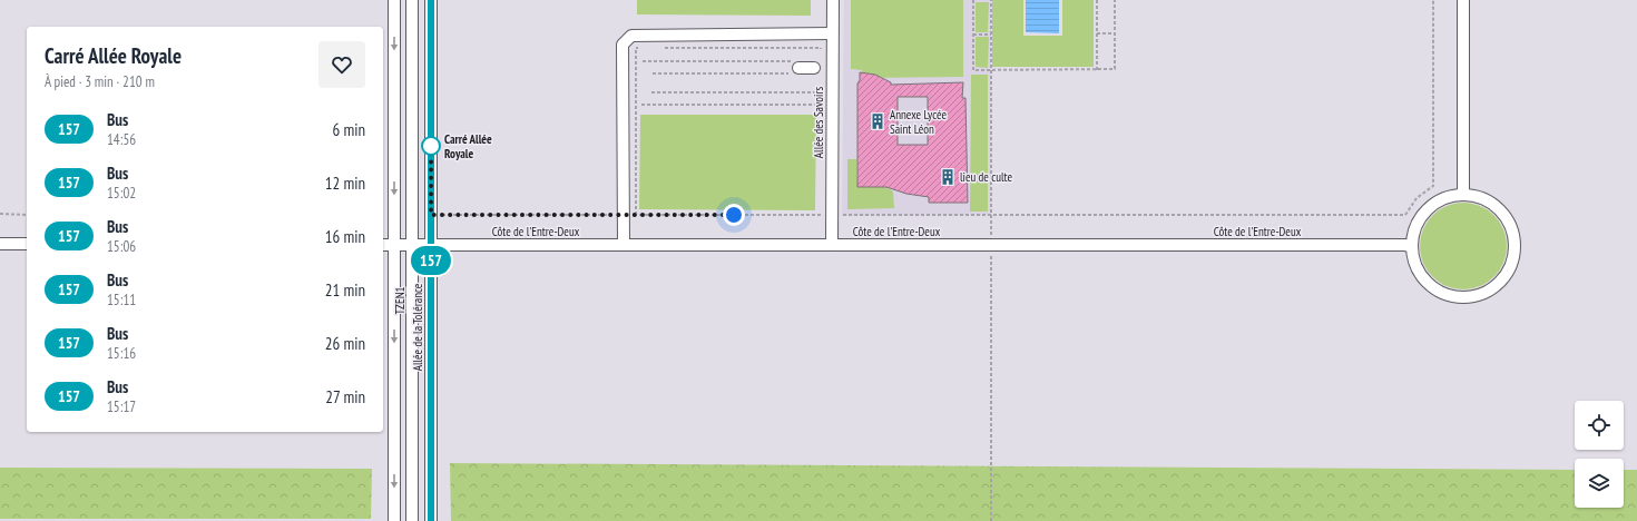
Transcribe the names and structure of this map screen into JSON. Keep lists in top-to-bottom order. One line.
{"streets":{"street":["Allée des Savoirs","Côte de l'Entre-Deux","TZEN1","Allée de la Tolérance"]},"crossings":[["Allée des Savoirs","Côte de l'Entre-Deux"],["Côte de l'Entre-Deux","TZEN1"],["Côte de l'Entre-Deux","Allée de la Tolérance"]],"places":{"building":["Annexe Lycée Saint Léon","lieu de culte"],"other":["Carré Allée Royale"]},"lines":["bus line 157"],"page":{"on_map":"157","heading":["Carré Allée Royale","À pied · 3 min · 210 m"],"list":[{"mark":"157","name":"Bus","note":"14:56","value":"6 min"},{"mark":"157","name":"Bus","note":"15:02","value":"12 min"},{"mark":"157","name":"Bus","note":"15:06","value":"16 min"},{"mark":"157","name":"Bus","note":"15:11","value":"21 min"},{"mark":"157","name":"Bus","note":"15:16","value":"26 min"},{"mark":"157","name":"Bus","note":"15:17","value":"27 min"}]}}
